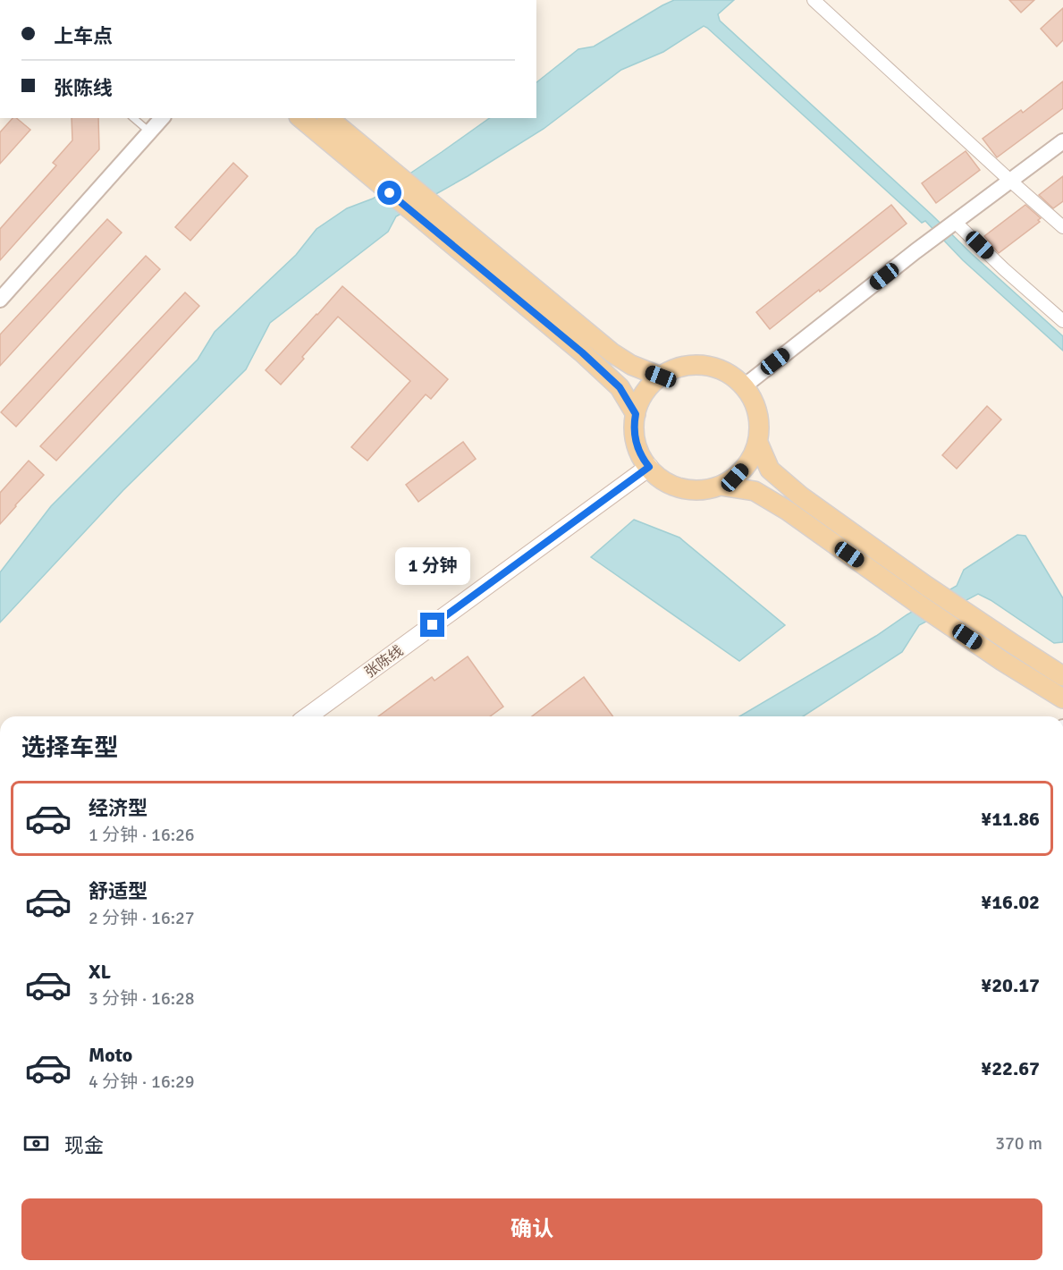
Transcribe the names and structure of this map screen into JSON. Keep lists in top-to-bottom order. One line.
{"streets":{"main road":["张陈线"]},"page":{"banner":["上车点","张陈线"],"bubble":"1 分钟","heading":"选择车型","list":[{"name":"经济型","note":"1 分钟 · 16:26","value":"¥11.86"},{"name":"舒适型","note":"2 分钟 · 16:27","value":"¥16.02"},{"name":"XL","note":"3 分钟 · 16:28","value":"¥20.17"},{"name":"Moto","note":"4 分钟 · 16:29","value":"¥22.67"}],"pay":["现金","370 m"],"buttons":"确认"}}
